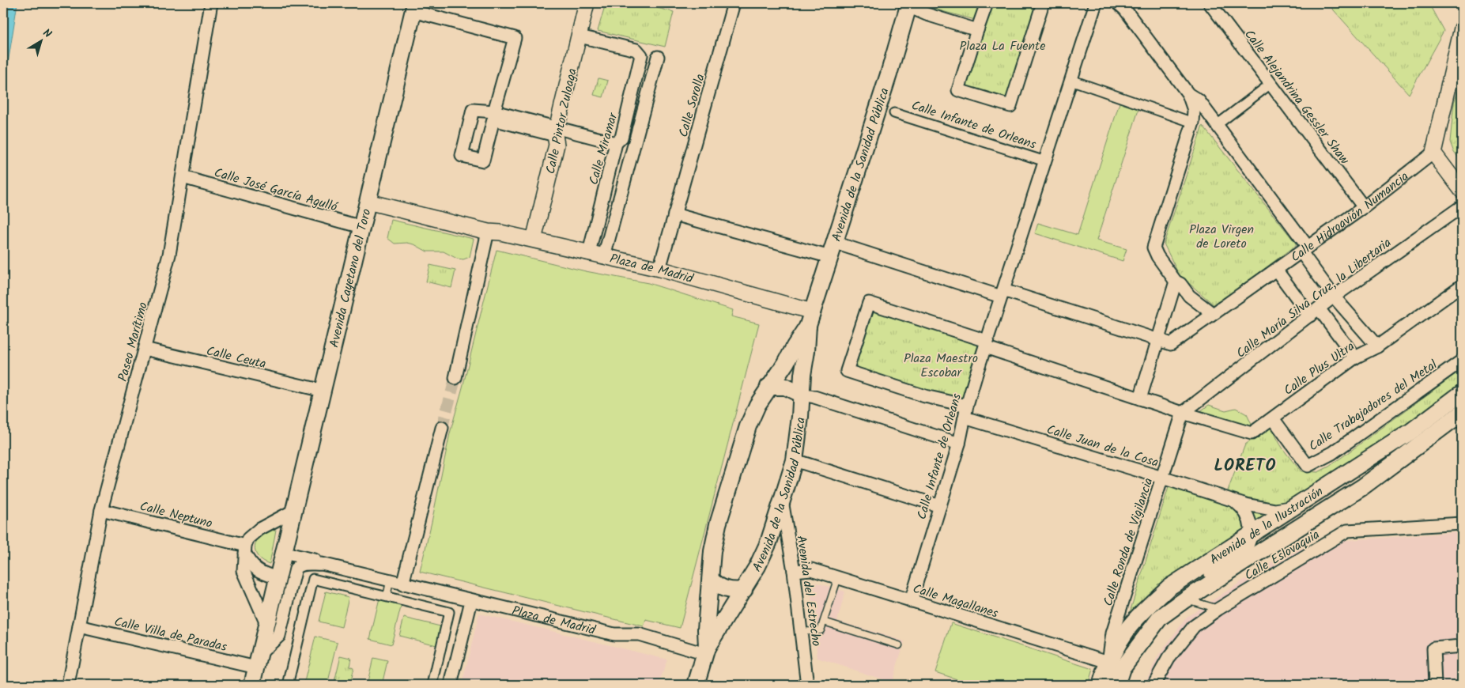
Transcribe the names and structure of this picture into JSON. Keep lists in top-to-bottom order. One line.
{"streets":{"main road":["Avenida de la Sanidad Pública","Avenida Cayetano del Toro","Avenida de la Ilustración"],"street":["Calle Alejandrina Gessler Shaw","Calle Sorolla","Calle Pintor Zuloaga","Calle Infante de Orleans","Calle Miramar","Calle José García Agulló","Calle Hidroavión Numancia","Plaza de Madrid","Calle María Silva Cruz, la Libertaria","Paseo Marítimo","Calle Ceuta","Calle Plus Ultra","Calle Trabajadores del Metal","Calle Juan de la Cosa","Calle Neptuno","Calle Ronda de Vigilancia","Calle Eslovaquia","Avenida del Estrecho","Calle Magallanes","Calle Villa de Paradas"]},"crossings":[["Calle Alejandrina Gessler Shaw","Calle Hidroavión Numancia"],["Calle Sorolla","Plaza de Madrid"],["Calle Pintor Zuloaga","Calle Miramar"],["Calle Pintor Zuloaga","Plaza de Madrid"],["Calle Infante de Orleans","Calle Hidroavión Numancia"],["Calle Infante de Orleans","Calle Juan de la Cosa"],["Calle Infante de Orleans","Calle Magallanes"],["Calle Miramar","Plaza de Madrid"],["Avenida de la Sanidad Pública","Calle Hidroavión Numancia"],["Avenida de la Sanidad Pública","Plaza de Madrid"],["Avenida de la Sanidad Pública","Avenida del Estrecho"],["Calle José García Agulló","Avenida Cayetano del Toro"],["Calle José García Agulló","Paseo Marítimo"],["Plaza de Madrid","Avenida Cayetano del Toro"],["Plaza de Madrid","Calle Villa de Paradas"],["Avenida Cayetano del Toro","Calle Ceuta"],["Avenida Cayetano del Toro","Calle Villa de Paradas"],["Calle María Silva Cruz, la Libertaria","Calle Plus Ultra"],["Calle María Silva Cruz, la Libertaria","Calle Ronda de Vigilancia"],["Paseo Marítimo","Calle Ceuta"],["Paseo Marítimo","Calle Neptuno"],["Paseo Marítimo","Calle Villa de Paradas"],["Calle Plus Ultra","Calle Trabajadores del Metal"],["Calle Plus Ultra","Calle Ronda de Vigilancia"],["Calle Juan de la Cosa","Avenida de la Ilustración"],["Calle Juan de la Cosa","Calle Ronda de Vigilancia"],["Avenida de la Ilustración","Calle Ronda de Vigilancia"],["Avenida de la Ilustración","Calle Magallanes"],["Avenida del Estrecho","Calle Magallanes"]],"districts":["LORETO"],"parks":["Plaza La Fuente","Plaza Virgen de Loreto","Plaza Maestro Escobar"],"north":"top right"}
